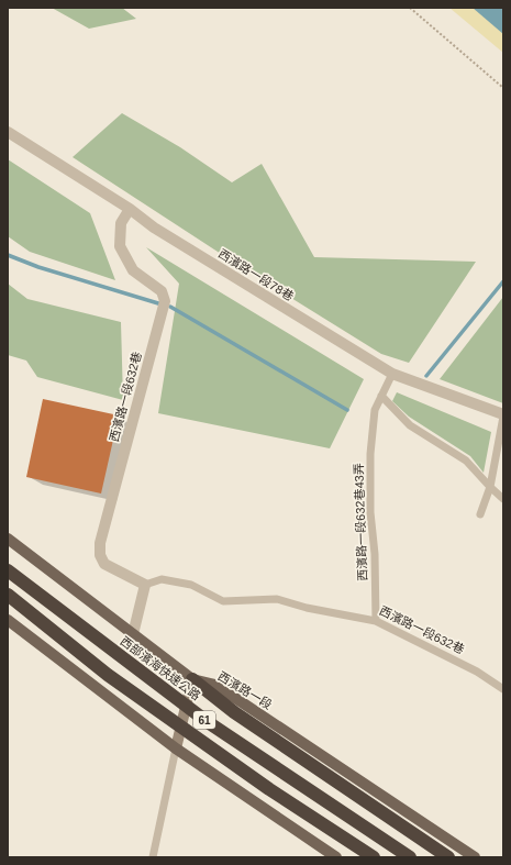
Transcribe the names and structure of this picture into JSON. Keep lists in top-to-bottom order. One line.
{"streets":{"highway":["西部濱海快速公路","61"],"main road":["西濱路一段"],"street":["西濱路一段78巷","西濱路一段632巷"],"lane":["西濱路一段632巷43弄"]},"crossings":[["西濱路一段78巷","西濱路一段632巷"],["西濱路一段78巷","西濱路一段632巷43弄"],["西濱路一段632巷","西濱路一段632巷43弄"]]}
